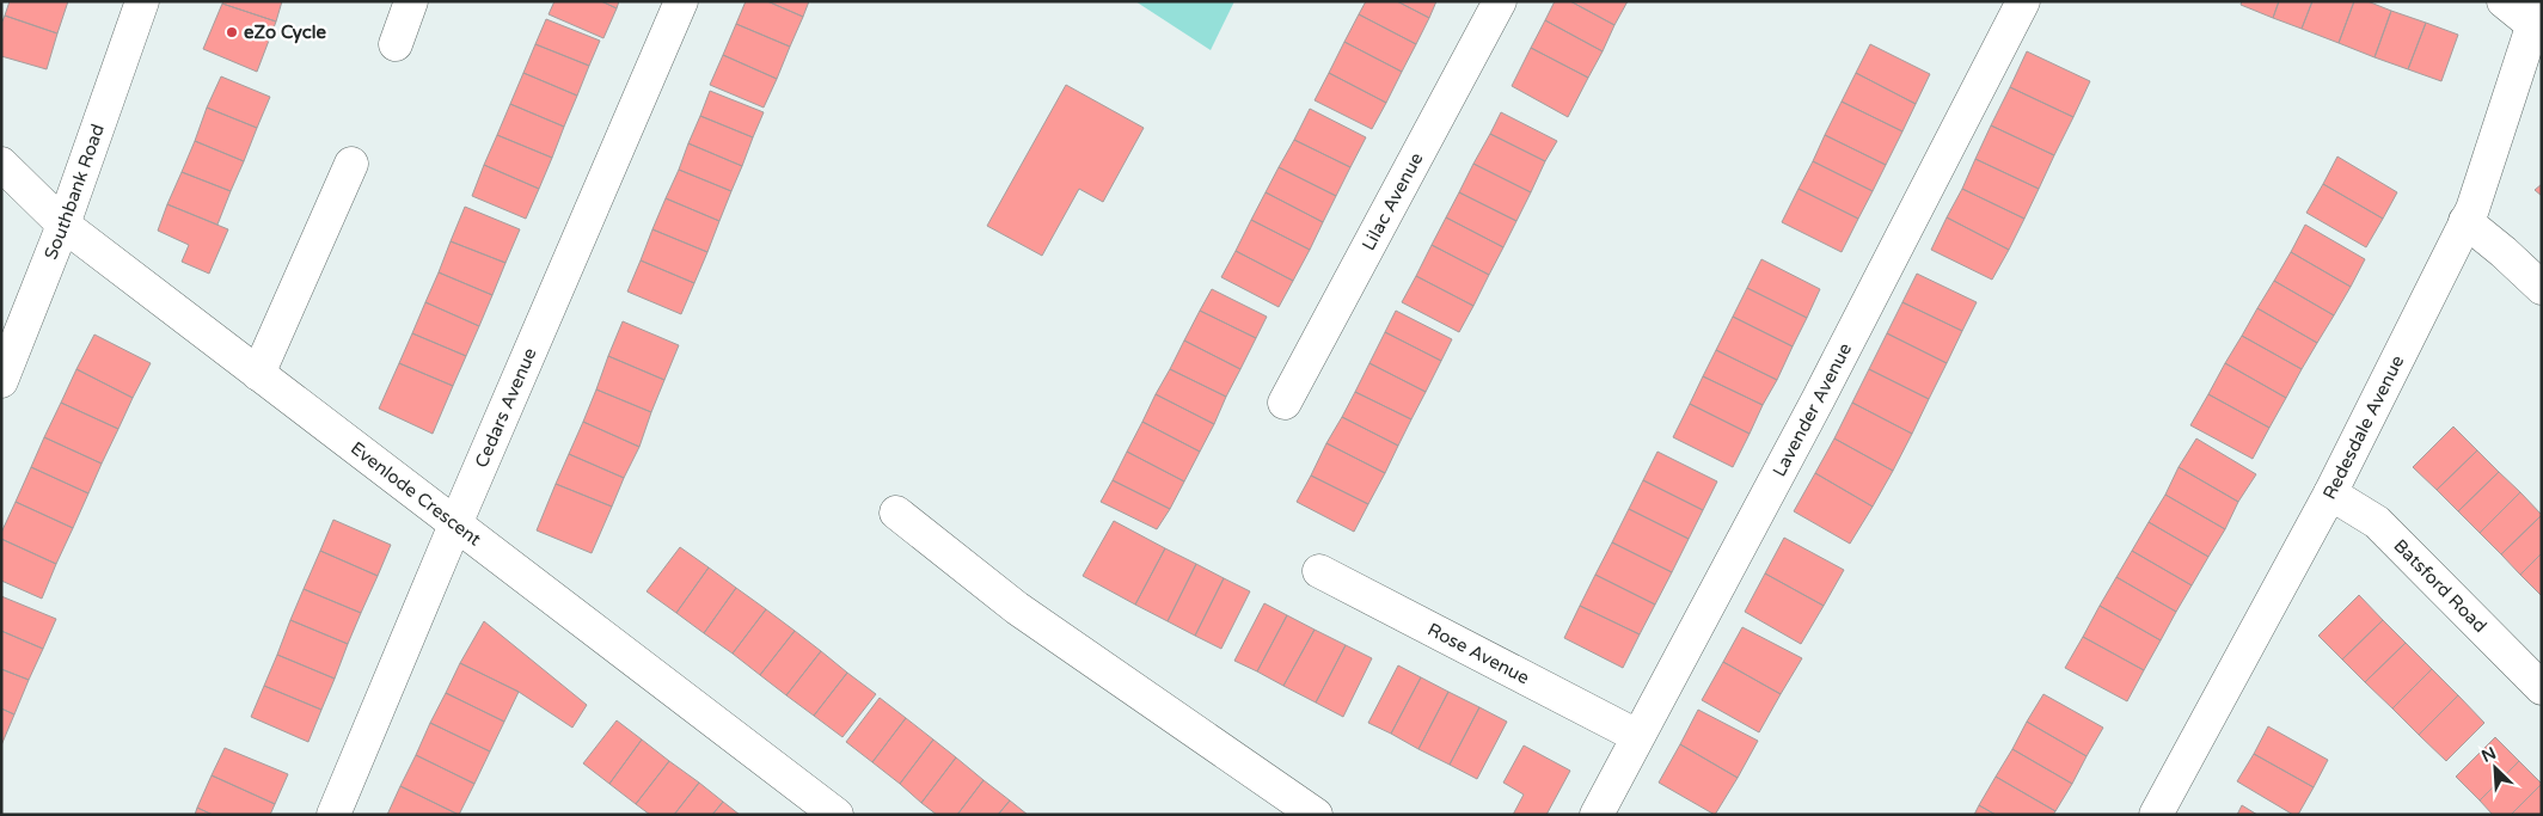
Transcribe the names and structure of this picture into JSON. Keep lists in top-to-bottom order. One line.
{"streets":{"street":["Southbank Road","Lilac Avenue","Cedars Avenue","Lavender Avenue","Redesdale Avenue","Evenlode Crescent","Batsford Road","Rose Avenue"]},"crossings":[["Southbank Road","Evenlode Crescent"],["Cedars Avenue","Evenlode Crescent"],["Lavender Avenue","Rose Avenue"],["Redesdale Avenue","Batsford Road"]],"places":["eZo Cycle"],"north":"top left"}
